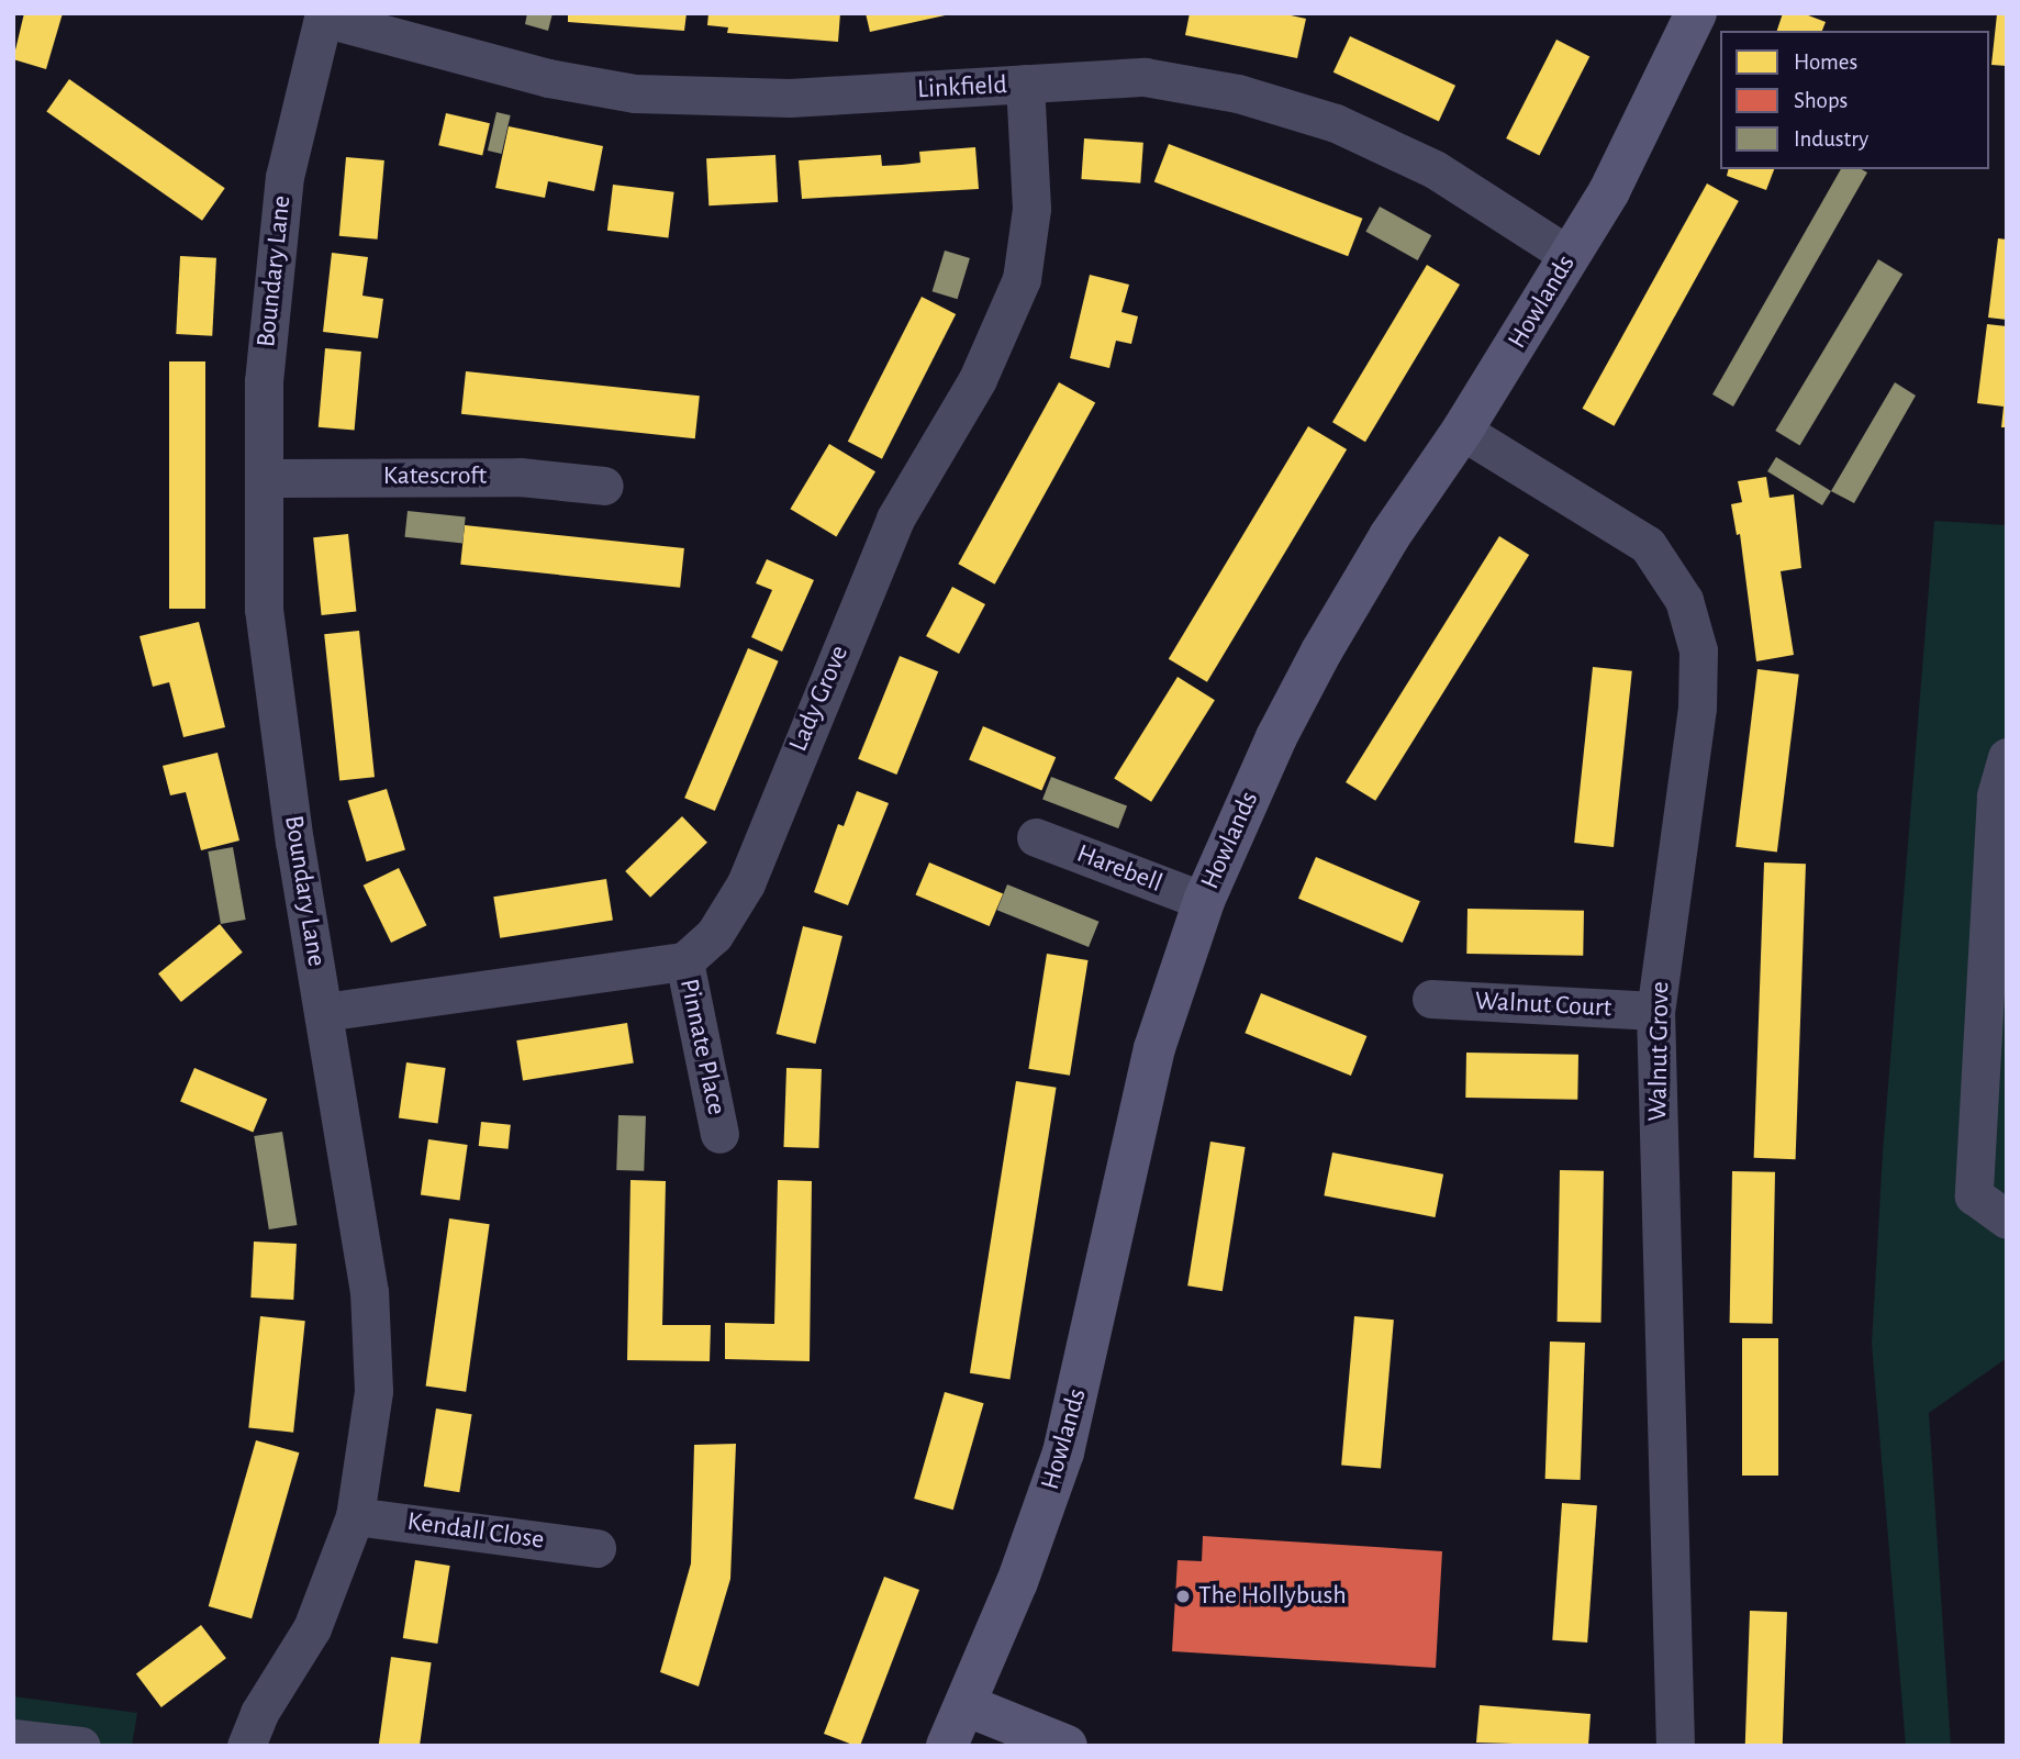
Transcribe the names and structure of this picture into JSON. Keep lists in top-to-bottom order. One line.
{"streets":{"street":["Linkfield","Boundary Lane","Howlands","Katescroft","Lady Grove","Harebell","Walnut Court","Pinnate Place","Walnut Grove","Kendall Close"]},"crossings":[["Linkfield","Boundary Lane"],["Linkfield","Howlands"],["Linkfield","Lady Grove"],["Boundary Lane","Katescroft"],["Boundary Lane","Kendall Close"],["Howlands","Harebell"],["Howlands","Walnut Grove"],["Lady Grove","Pinnate Place"],["Walnut Court","Walnut Grove"]],"places":["The Hollybush"],"legend":["Homes","Shops","Industry"]}
